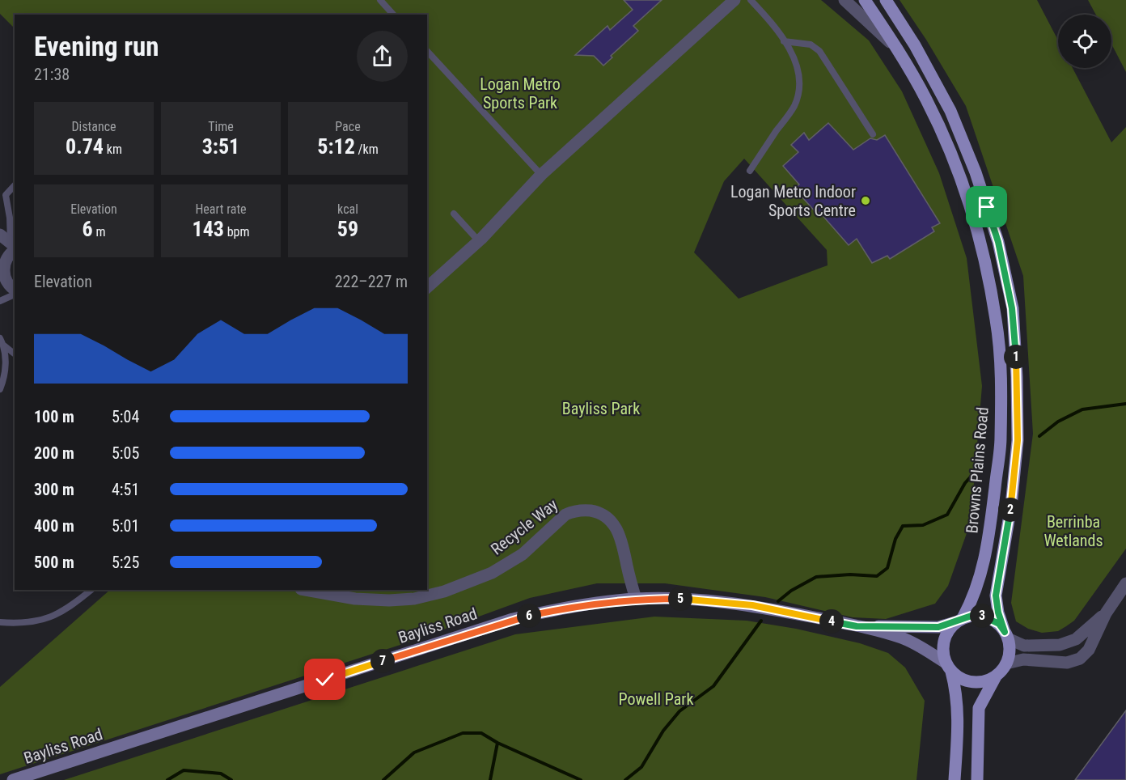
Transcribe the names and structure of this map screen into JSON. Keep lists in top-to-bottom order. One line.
{"streets":{"main road":["Browns Plains Road"],"street":["Recycle Way","Bayliss Road"]},"crossings":[["Browns Plains Road","Bayliss Road"],["Recycle Way","Bayliss Road"]],"parks":["Logan Metro Sports Park","Bayliss Park","Berrinba Wetlands","Powell Park"],"places":["Logan Metro Indoor Sports Centre"],"page":{"heading":["Evening run","21:38"],"stats":[["Distance","0.74 km"],["Time","3:51"],["Pace","5:12 /km"],["Elevation","6 m"],["Heart rate","143 bpm"],["kcal","59"]],"chart":["Elevation","222–227 m"],"pins":["1","2","5","3","6","4","7"],"list":[{"name":"100 m","note":"5:04"},{"name":"200 m","note":"5:05"},{"name":"300 m","note":"4:51"},{"name":"400 m","note":"5:01"},{"name":"500 m","note":"5:25"}]}}
